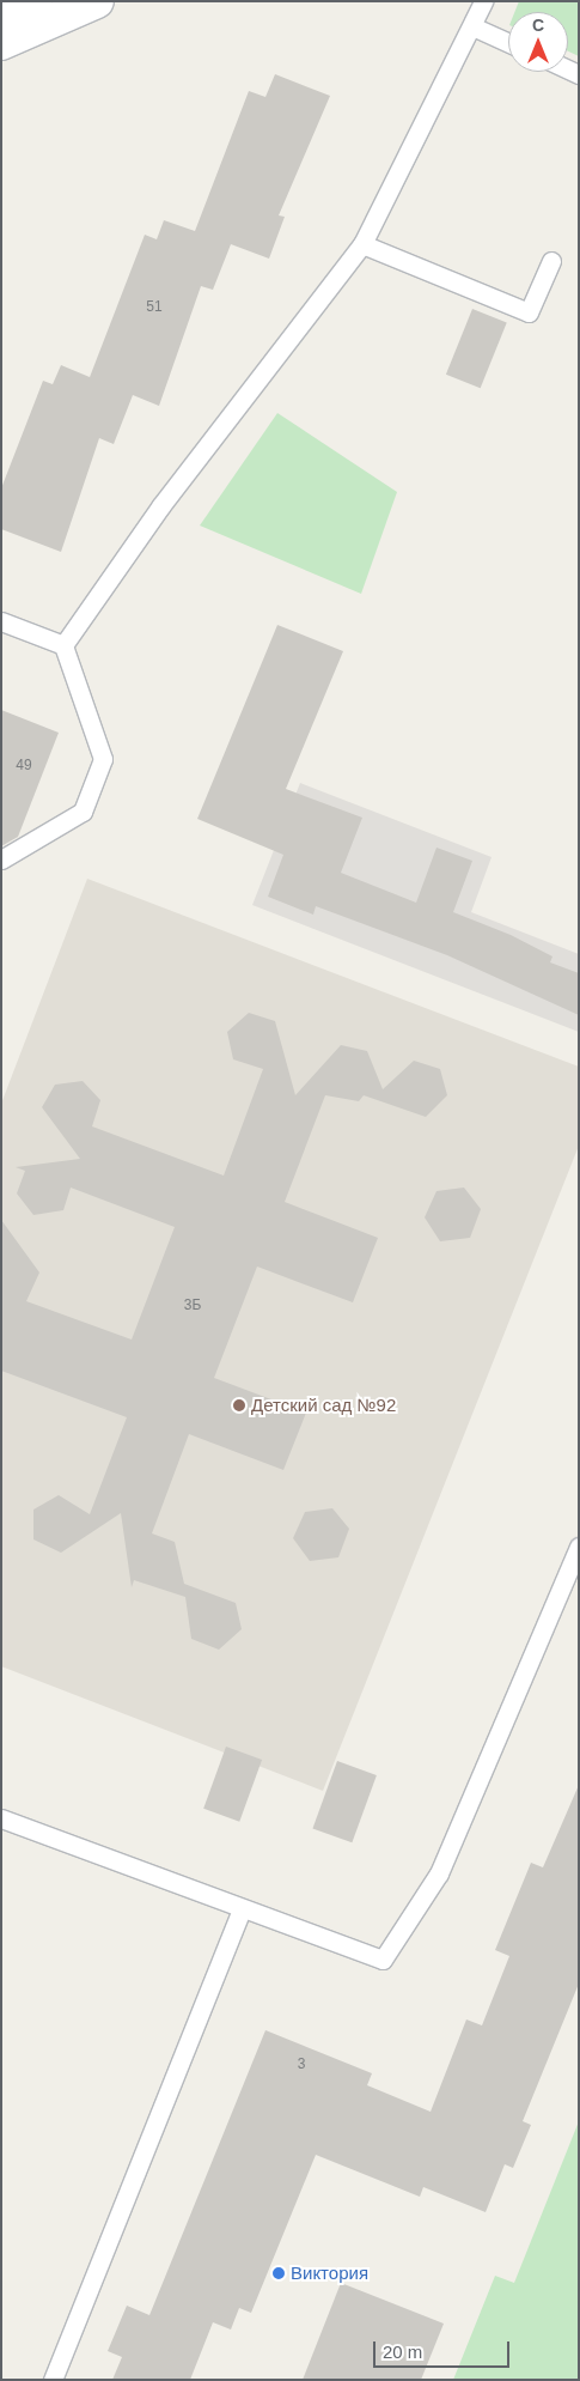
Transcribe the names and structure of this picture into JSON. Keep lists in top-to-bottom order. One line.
{"places":["Детский сад №92","Виктория"],"house_numbers":["51","49","3Б","3"],"scale_bar":"20 m","north":"top"}
